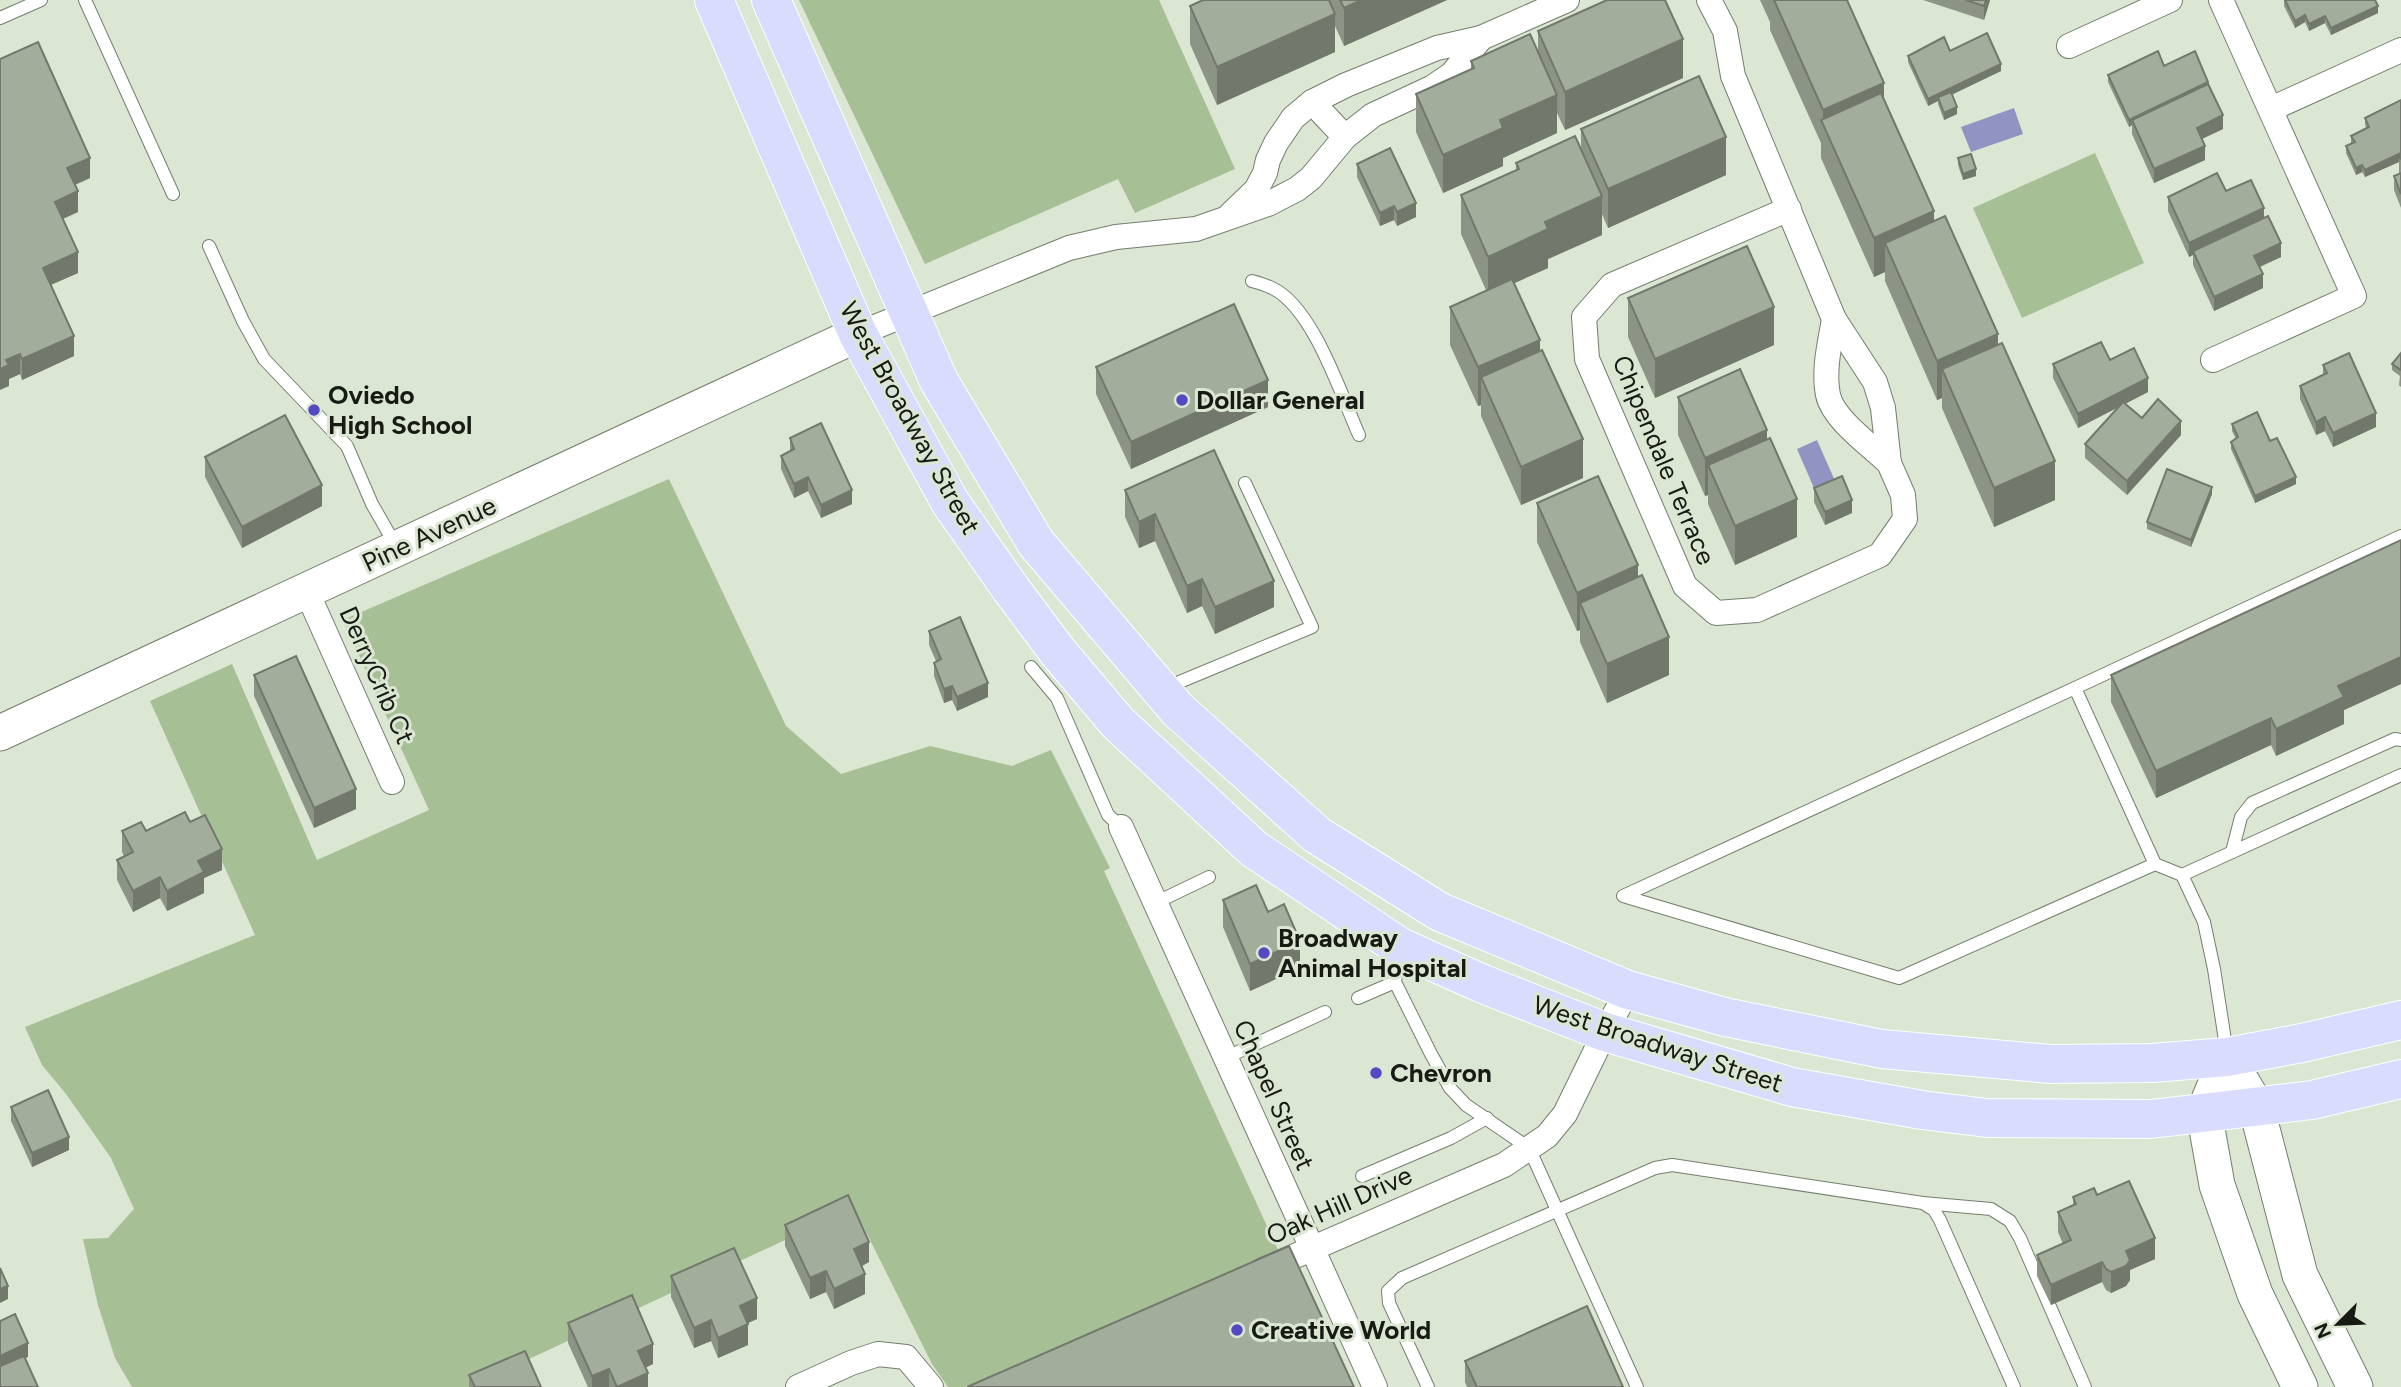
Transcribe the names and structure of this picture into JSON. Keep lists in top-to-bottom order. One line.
{"streets":{"main road":["West Broadway Street"],"street":["Chipendale Terrace","Pine Avenue","DerryCrib Ct","Chapel Street","Oak Hill Drive"]},"crossings":[["West Broadway Street","Pine Avenue"],["West Broadway Street","Oak Hill Drive"],["Pine Avenue","DerryCrib Ct"],["Chapel Street","Oak Hill Drive"]],"places":["Dollar General","Oviedo High School","Broadway Animal Hospital","Chevron","Creative World"],"north":"bottom left"}
